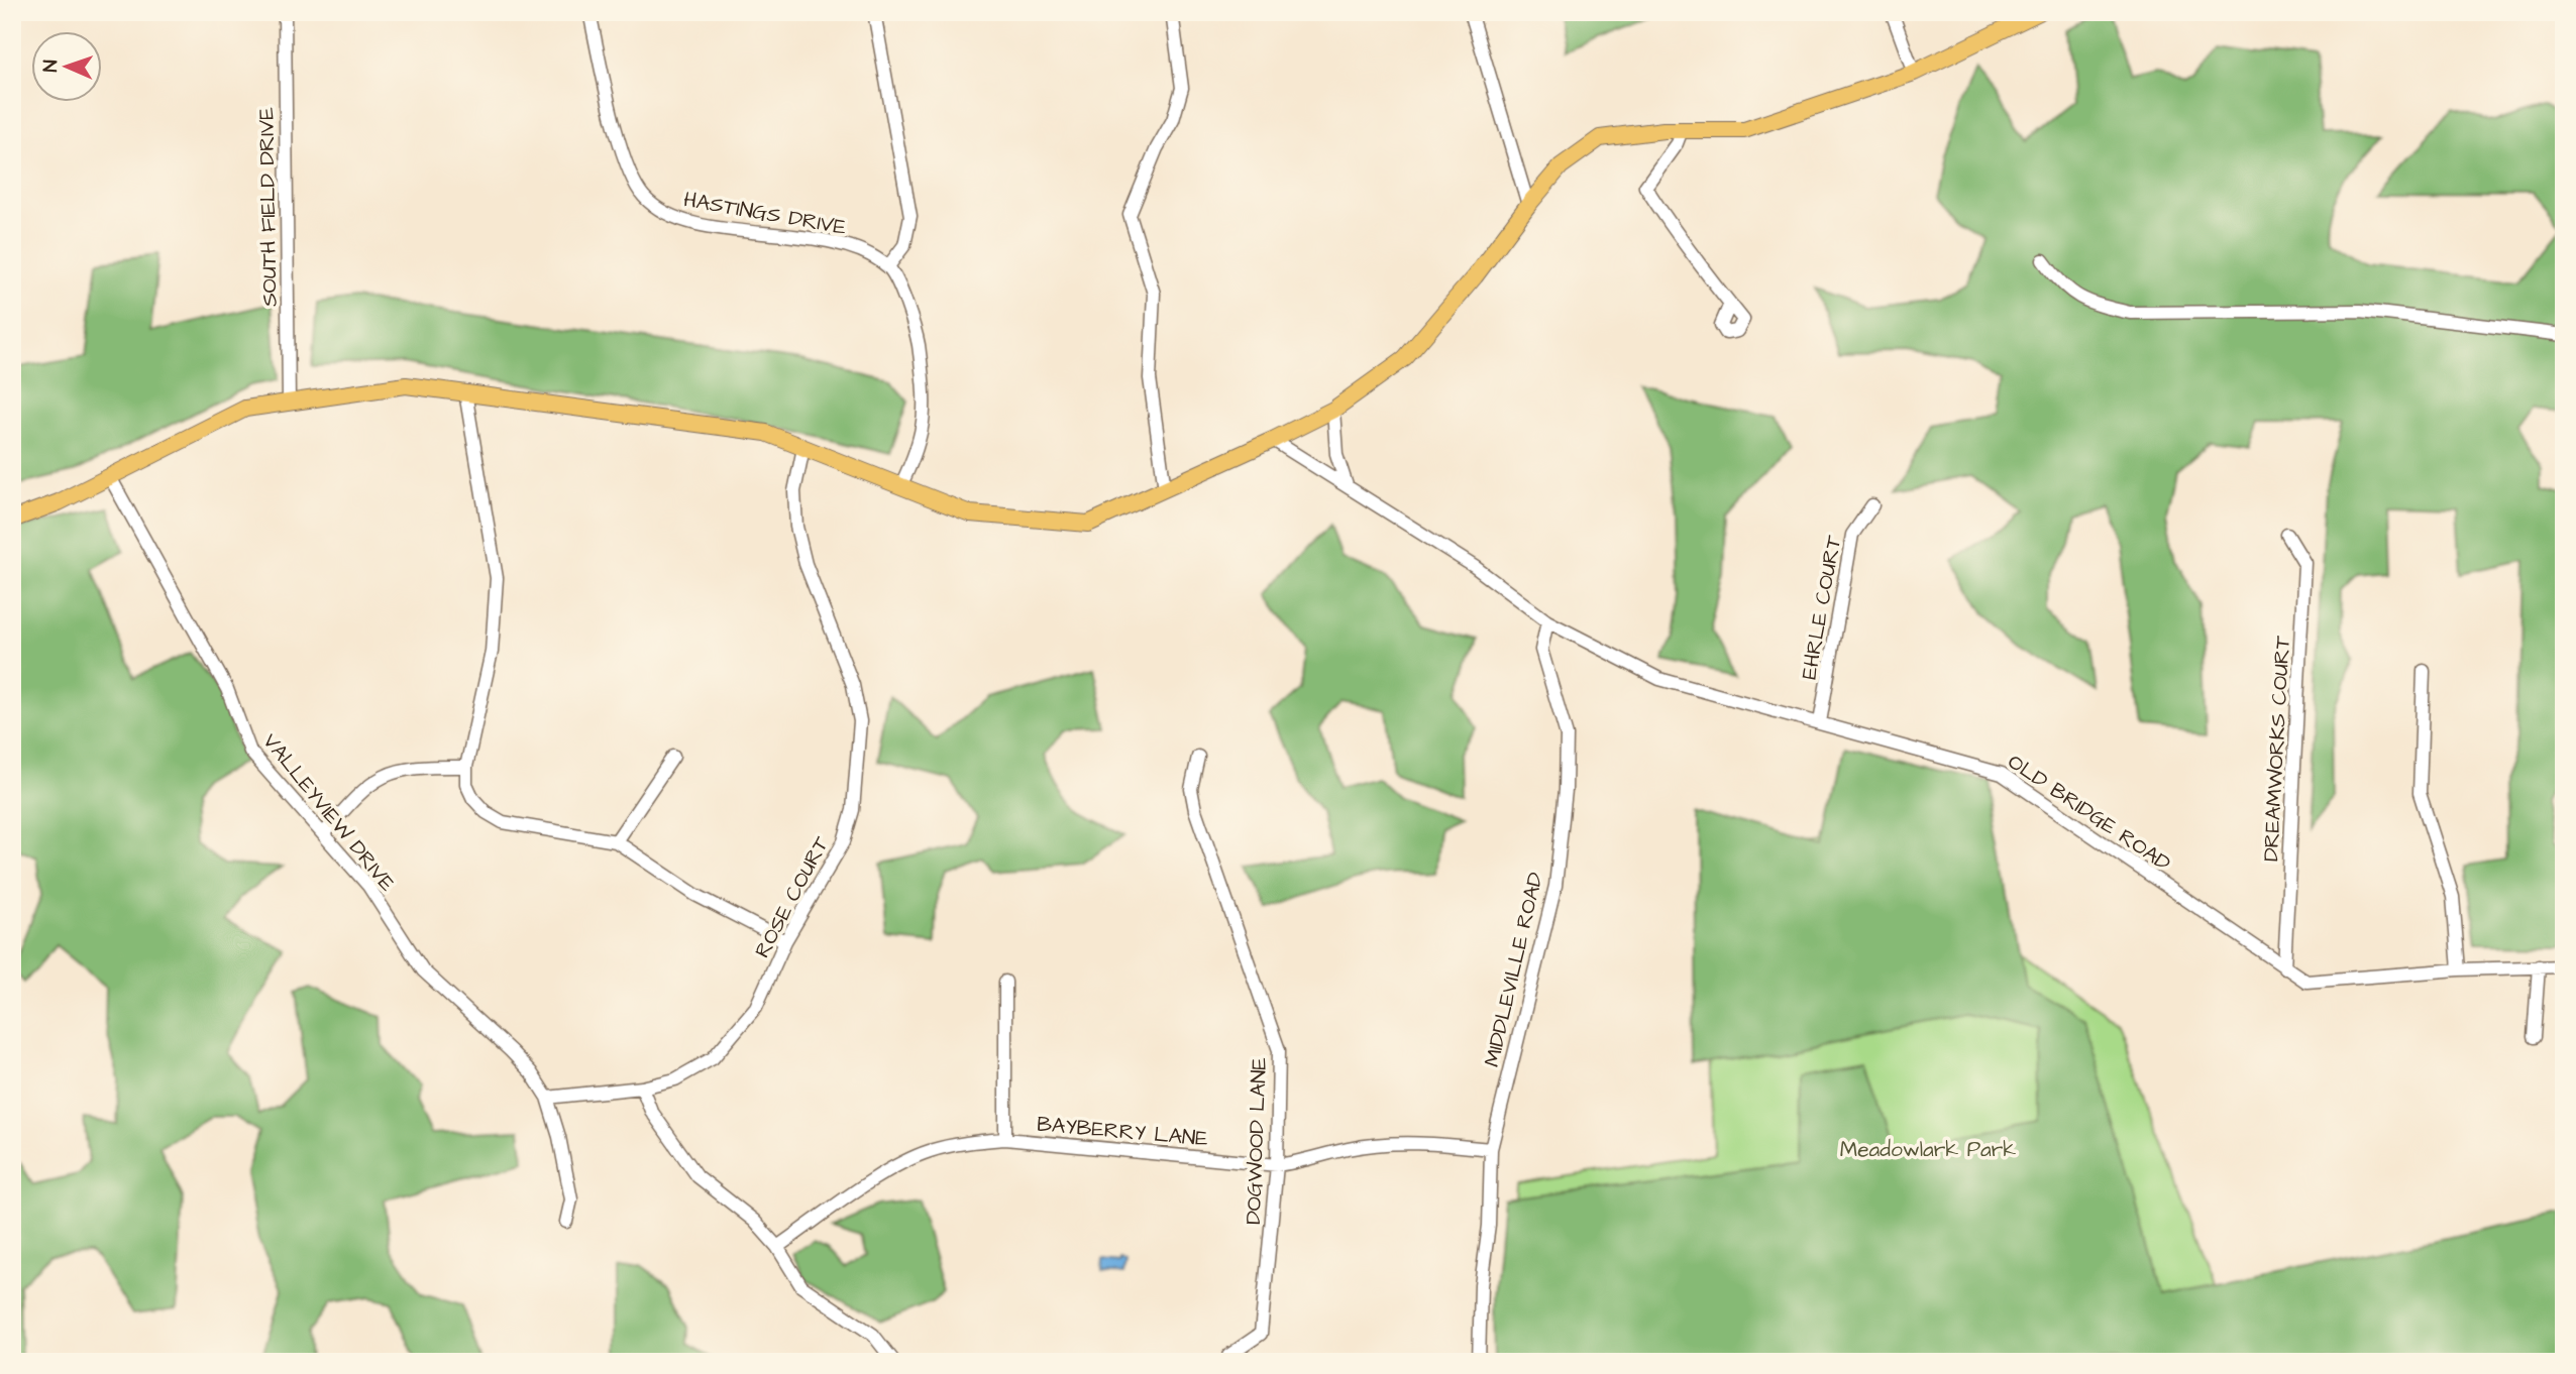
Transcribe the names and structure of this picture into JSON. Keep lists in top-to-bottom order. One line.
{"streets":{"street":["SOUTH FIELD DRIVE","HASTINGS DRIVE","EHRLE COURT","DREAMWORKS COURT","VALLEYVIEW DRIVE","OLD BRIDGE ROAD","ROSE COURT","MIDDLEVILLE ROAD","BAYBERRY LANE","DOGWOOD LANE"]},"crossings":[["EHRLE COURT","OLD BRIDGE ROAD"],["DREAMWORKS COURT","OLD BRIDGE ROAD"],["VALLEYVIEW DRIVE","ROSE COURT"],["OLD BRIDGE ROAD","MIDDLEVILLE ROAD"],["MIDDLEVILLE ROAD","BAYBERRY LANE"],["BAYBERRY LANE","DOGWOOD LANE"]],"parks":["Meadowlark Park"],"north":"left"}
